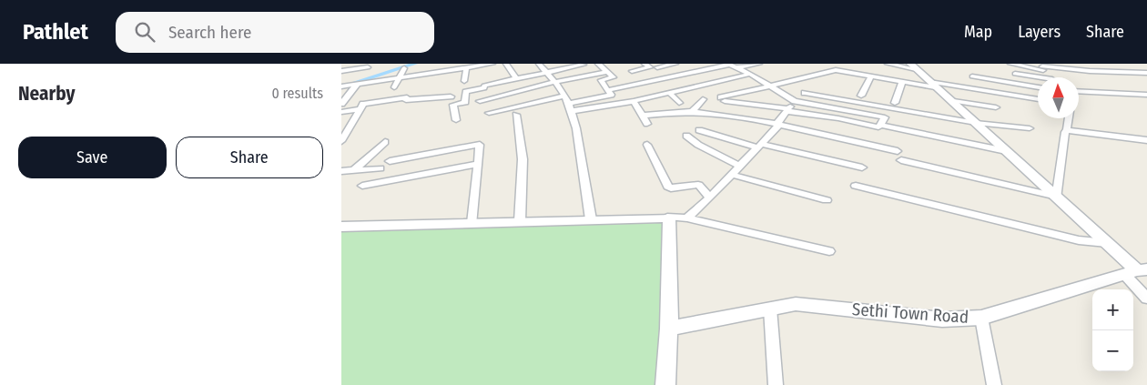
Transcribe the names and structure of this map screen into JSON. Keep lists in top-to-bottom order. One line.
{"streets":{"street":["Sethi Town Road"]},"north":"top","page":{"header":"Pathlet","search":"Search here","nav":["Map","Layers","Share"],"heading":["Nearby","0 results"],"buttons":["Save","Share"],"map_buttons":["+","−"]}}
